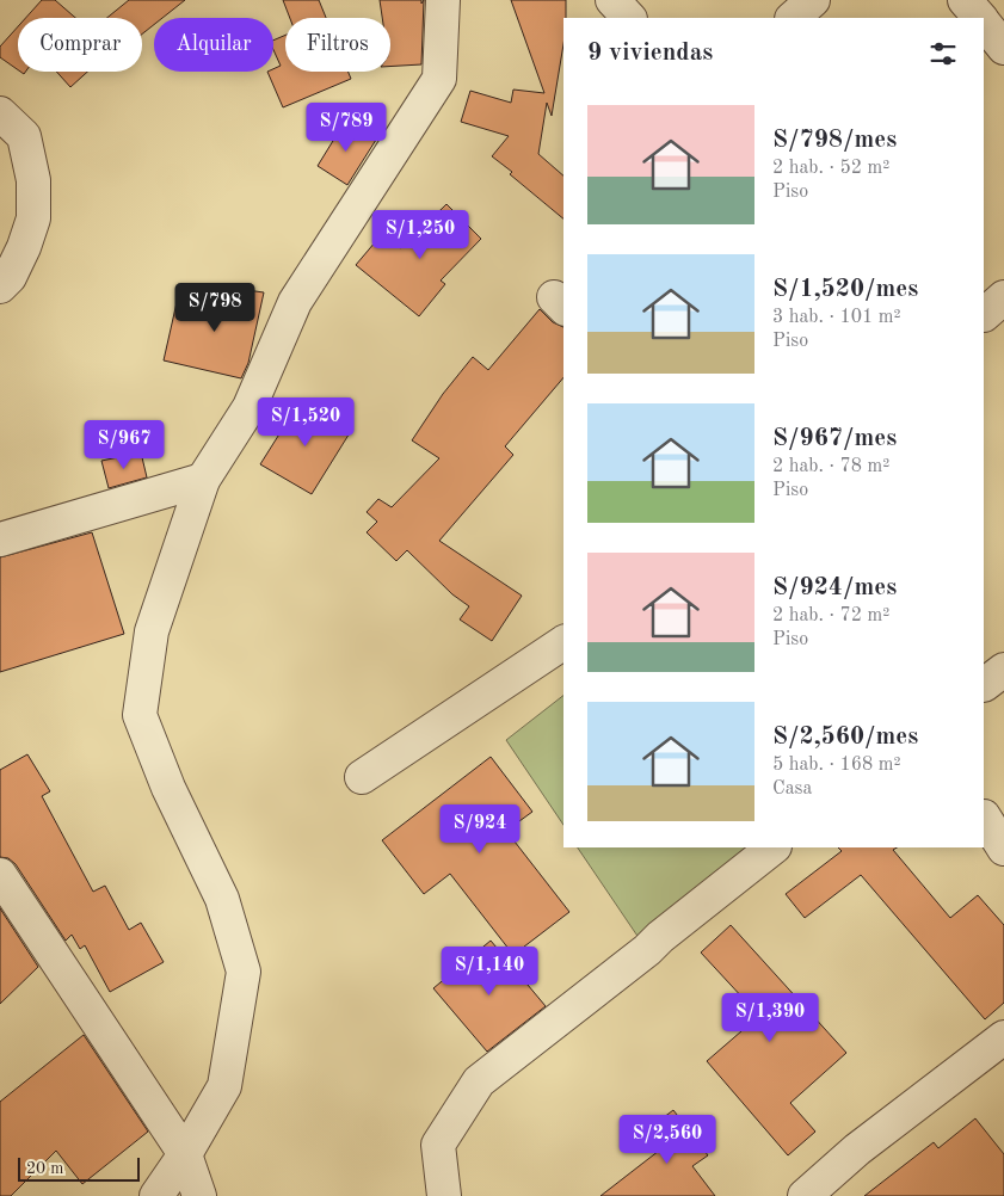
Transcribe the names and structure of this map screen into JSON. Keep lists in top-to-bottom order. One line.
{"scale_bar":"20 m","page":{"chip":["Comprar","Alquilar","Filtros"],"heading":"9 viviendas","list":[{"name":"S/798/mes","note":"2 hab. · 52 m² · Piso"},{"name":"S/1,520/mes","note":"3 hab. · 101 m² · Piso"},{"name":"S/967/mes","note":"2 hab. · 78 m² · Piso"},{"name":"S/924/mes","note":"2 hab. · 72 m² · Piso"},{"name":"S/2,560/mes","note":"5 hab. · 168 m² · Casa"}],"price":["S/789","S/1,250","S/798","S/1,520","S/967","S/924","S/1,140","S/1,390","S/2,560"],"scale":"20 m"}}
